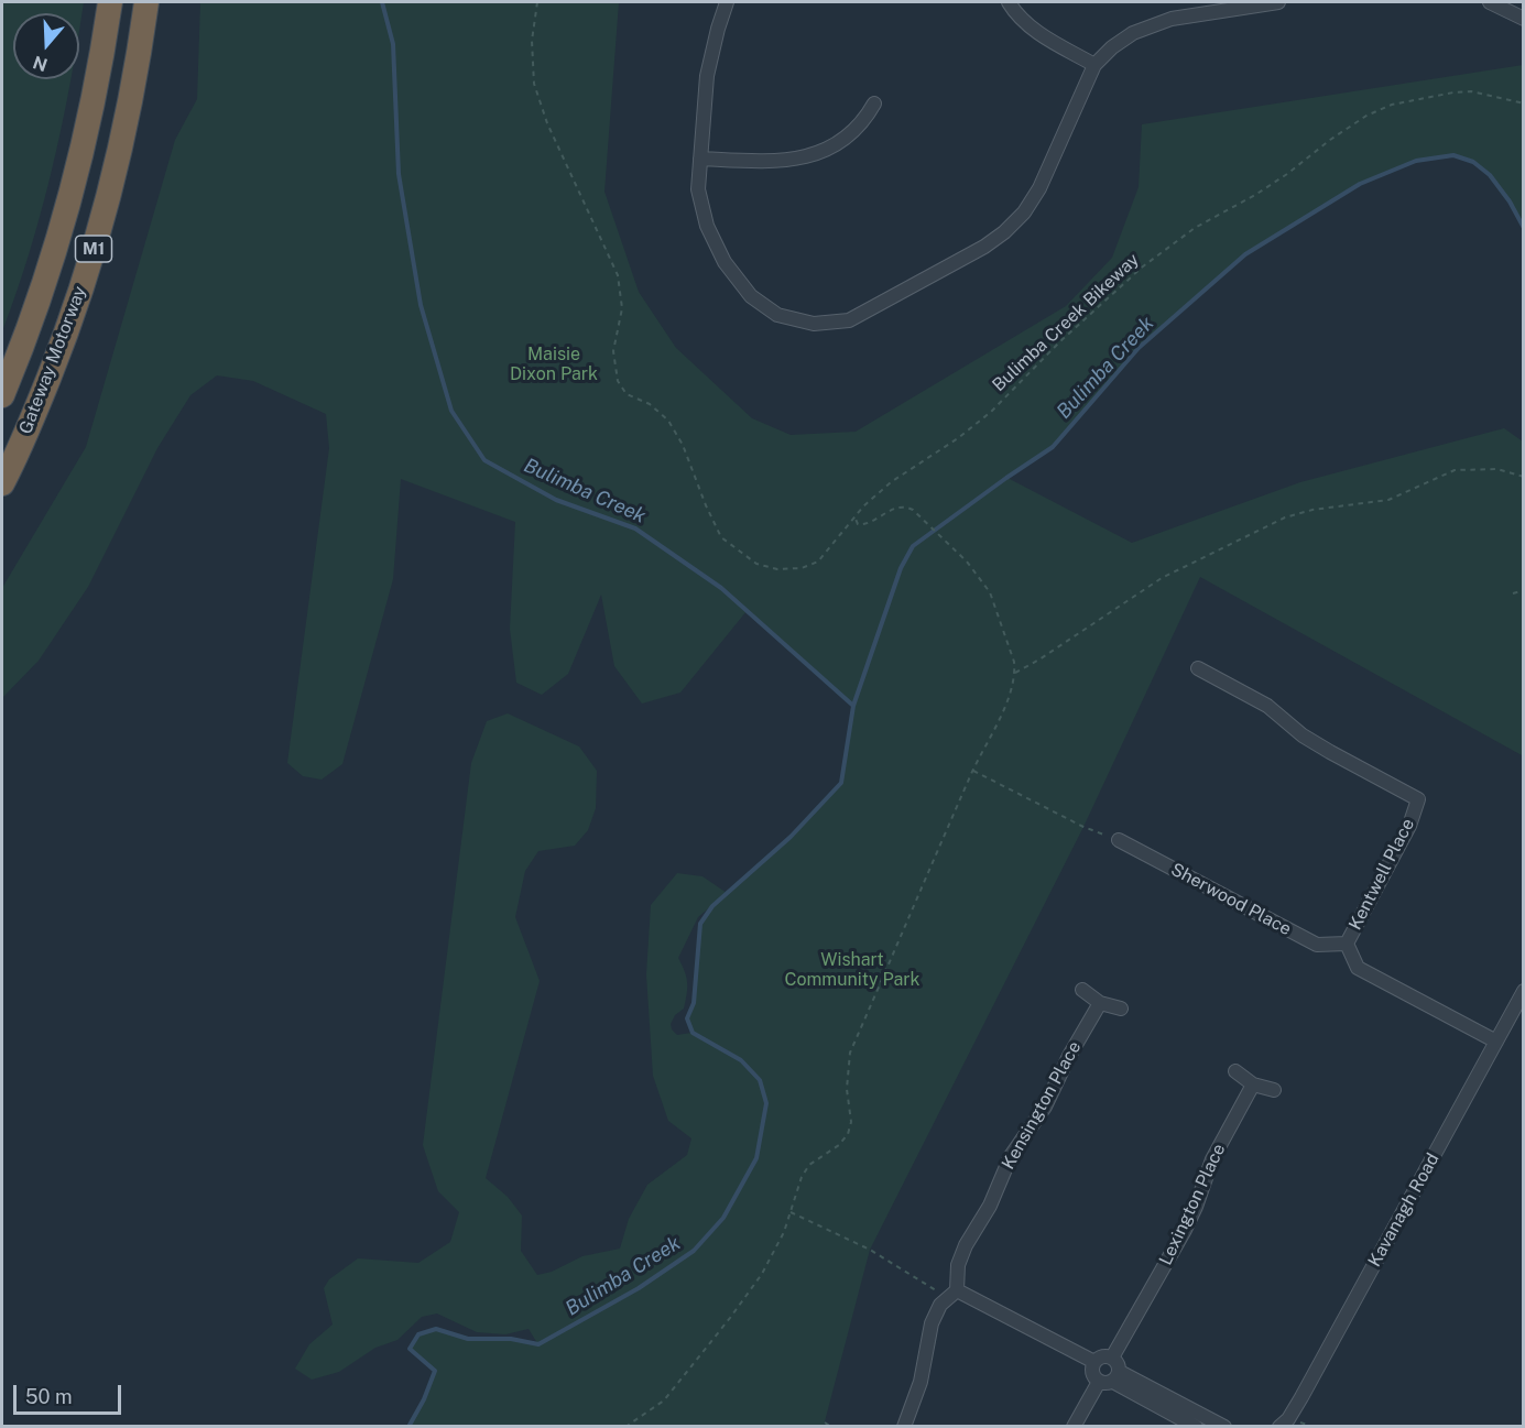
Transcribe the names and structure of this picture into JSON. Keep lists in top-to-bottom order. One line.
{"streets":{"highway":["M1","Gateway Motorway"],"street":["Kentwell Place","Sherwood Place","Kensington Place","Lexington Place","Kavanagh Road"],"path":["Bulimba Creek Bikeway"]},"crossings":[["Kentwell Place","Sherwood Place"],["Kentwell Place","Kavanagh Road"]],"water":["Bulimba Creek"],"parks":["Maisie Dixon Park","Wishart Community Park"],"scale_bar":"50 m","north":"bottom"}
